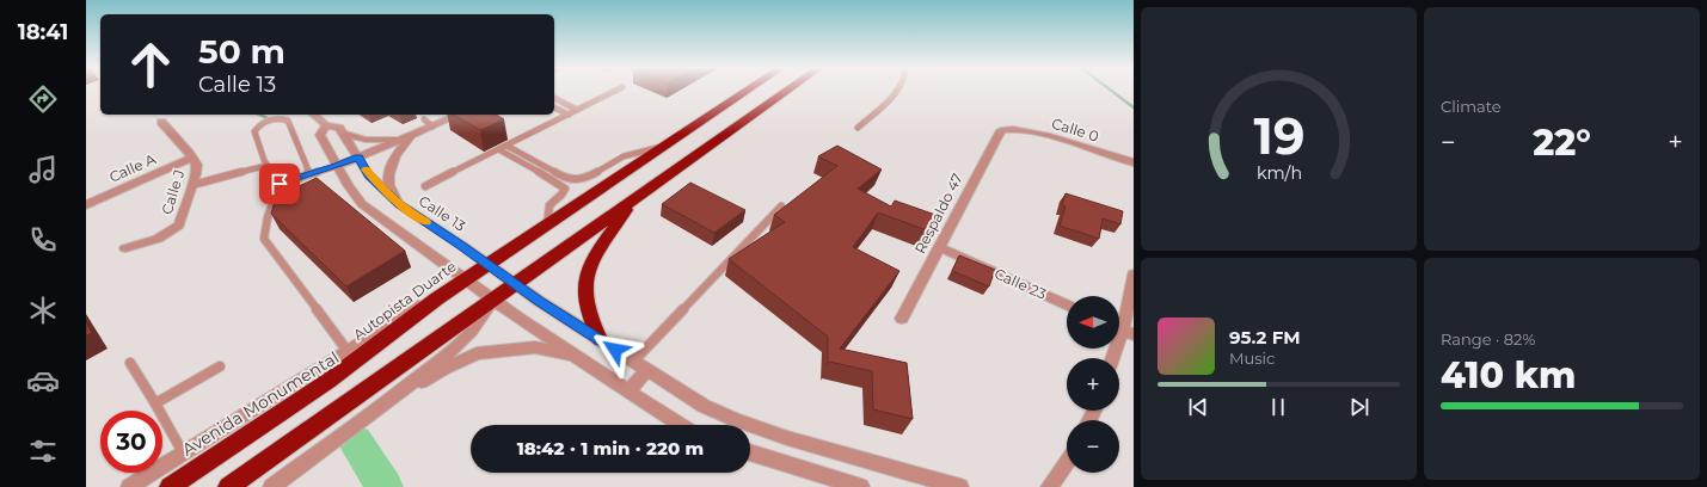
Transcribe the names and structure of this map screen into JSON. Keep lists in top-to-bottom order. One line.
{"streets":{"highway":["Autopista Duarte"],"street":["Calle 0","Calle A","Calle J","Calle 13","Respaldo 47","Calle 23","Avenida Monumental"]},"crossings":[["Calle 0","Respaldo 47"],["Calle A","Calle J"],["Calle 13","Autopista Duarte"],["Respaldo 47","Calle 23"],["Autopista Duarte","Avenida Monumental"]],"north":"left","page":{"tabs":"18:41","tile":["Climate",["Range · 82%","410 km"]],"turn":["50 m","Calle 13"],"heat":["−","22°","+"],"map_buttons":["+","−"],"song":["95.2 FM","Music"],"limit":"30","trip":"18:42 · 1 min · 220 m","gauge":["19","km/h"]}}
